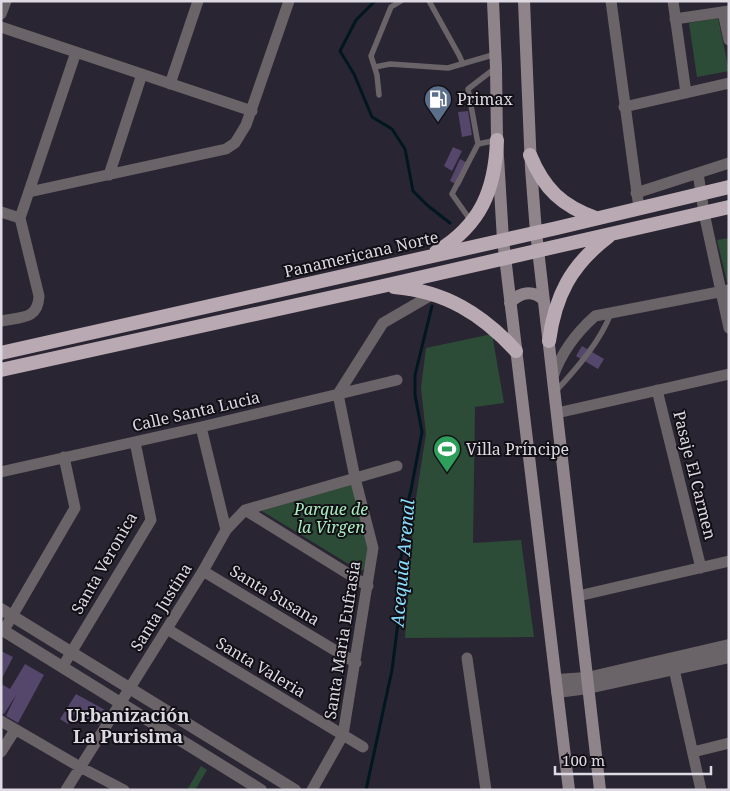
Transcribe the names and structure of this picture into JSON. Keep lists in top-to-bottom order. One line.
{"streets":{"highway":["Panamericana Norte"],"street":["Calle Santa Lucia","Pasaje El Carmen","Santa Veronica","Santa Susana","Santa Justina","Santa Maria Eufrasia","Santa Valeria"]},"crossings":[["Calle Santa Lucia","Santa Veronica"],["Calle Santa Lucia","Santa Maria Eufrasia"],["Santa Susana","Santa Justina"],["Santa Susana","Santa Maria Eufrasia"],["Santa Justina","Santa Valeria"],["Santa Maria Eufrasia","Santa Valeria"]],"districts":["Urbanización La Purisima"],"water":["Acequia Arenal"],"parks":["Parque de la Virgen"],"places":{"fuel station":["Primax"],"sports":["Villa Príncipe"]},"scale_bar":"100 m"}
